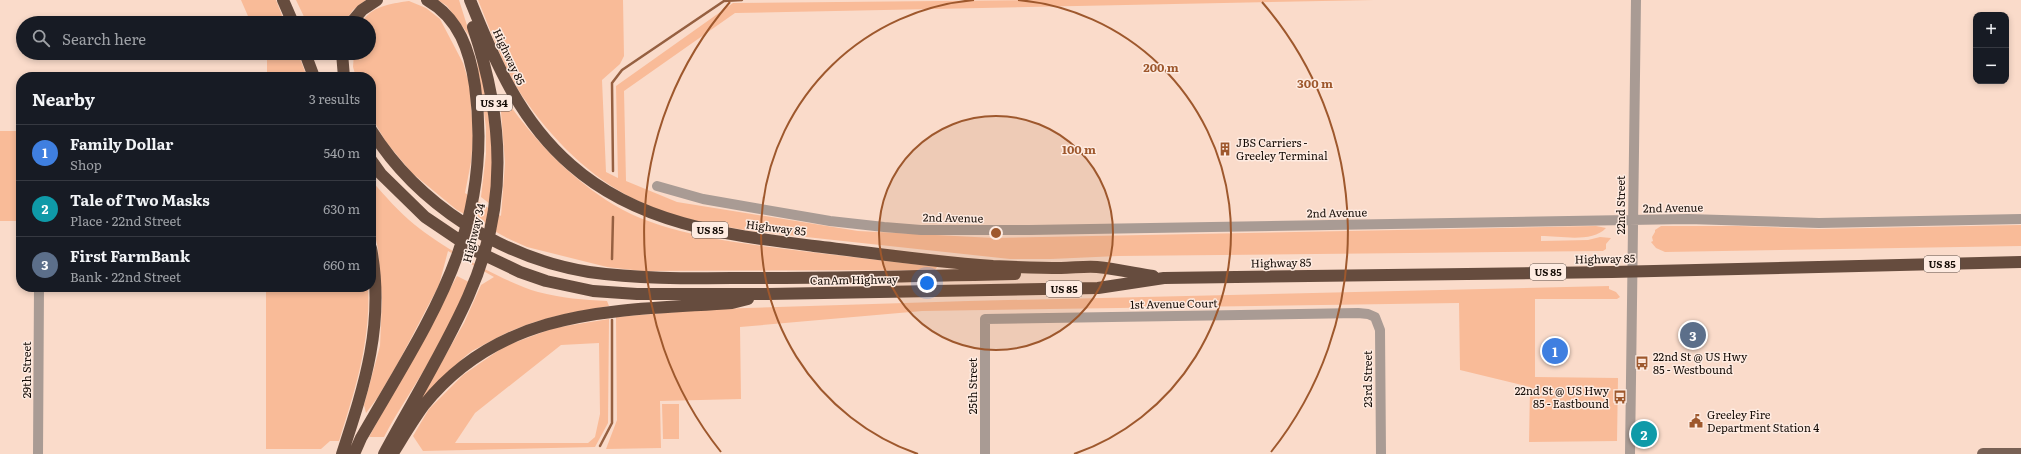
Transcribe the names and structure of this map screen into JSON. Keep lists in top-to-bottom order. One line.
{"streets":{"highway":["Highway 85","US 34","US 85","Highway 34","CanAm Highway"],"street":["22nd Street","2nd Avenue","1st Avenue Court","29th Street","23rd Street","25th Street"]},"crossings":[["Highway 85","22nd Street"],["Highway 85","Highway 34"],["Highway 85","CanAm Highway"],["22nd Street","2nd Avenue"],["US 85","CanAm Highway"],["1st Avenue Court","23rd Street"],["1st Avenue Court","25th Street"]],"places":{"building":["JBS Carriers - Greeley Terminal"],"bus stop":["22nd St @ US Hwy 85 - Westbound","22nd St @ US Hwy 85 - Eastbound"],"public building":["Greeley Fire Department Station 4"]},"page":{"map_buttons":["+","−"],"search":"Search here","heading":["Nearby","3 results"],"list":[{"mark":"1","name":"Family Dollar","note":"Shop","value":"540 m"},{"mark":"2","name":"Tale of Two Masks","note":"Place · 22nd Street","value":"630 m"},{"mark":"3","name":"First FarmBank","note":"Bank · 22nd Street","value":"660 m"}],"pins":["3","1","2"]},"rings":["200 m","300 m","100 m"]}
